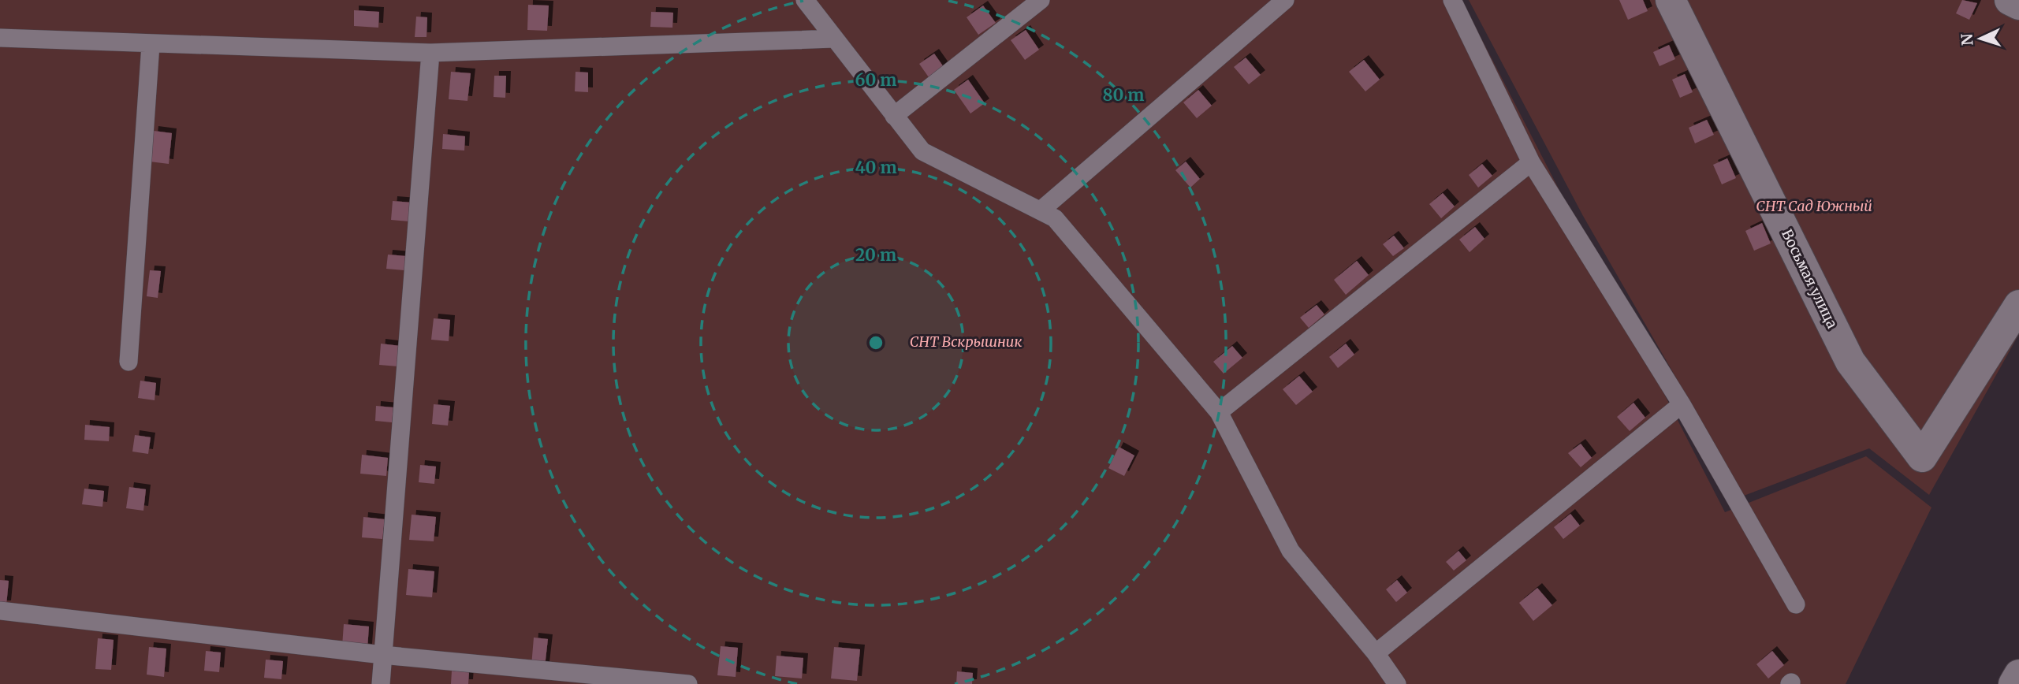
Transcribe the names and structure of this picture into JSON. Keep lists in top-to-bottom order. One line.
{"streets":{"street":["Восьмая улица"]},"parks":["СНТ Сад Южный","СНТ Вскрышник"],"north":"left","rings":["60 m","80 m","40 m","20 m"]}
